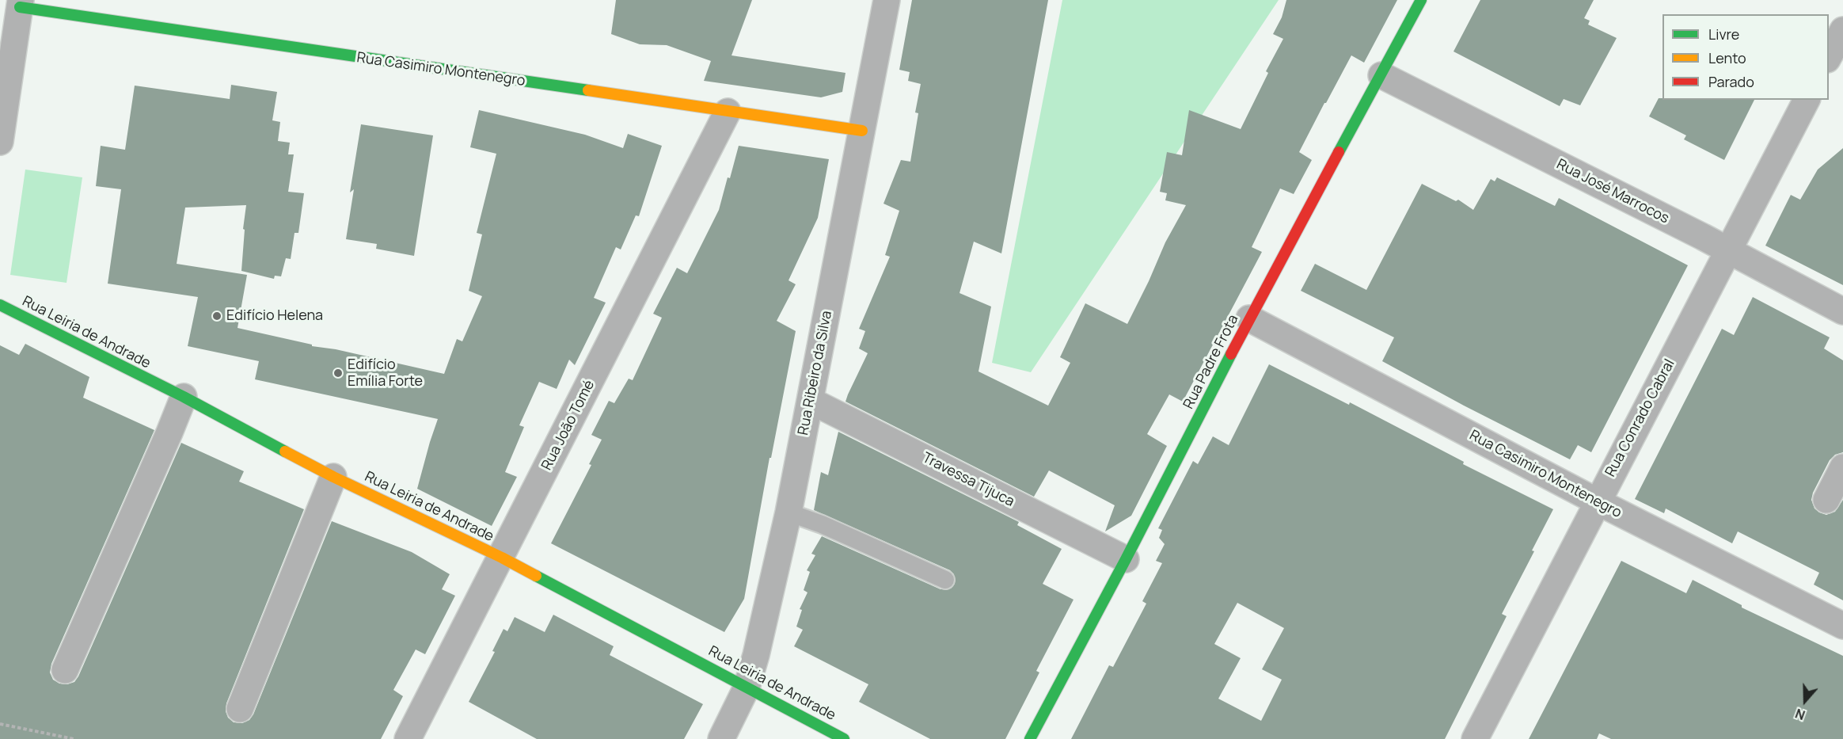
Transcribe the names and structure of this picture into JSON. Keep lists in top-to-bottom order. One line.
{"streets":{"street":["Rua Casimiro Montenegro","Rua José Marrocos","Rua Leiria de Andrade","Rua Padre Frota","Rua Ribeiro da Silva","Rua Conrado Cabral","Rua João Tomé","Travessa Tijuca"]},"crossings":[["Rua Casimiro Montenegro","Rua Padre Frota"],["Rua Casimiro Montenegro","Rua Ribeiro da Silva"],["Rua Casimiro Montenegro","Rua Conrado Cabral"],["Rua Casimiro Montenegro","Rua João Tomé"],["Rua José Marrocos","Rua Padre Frota"],["Rua José Marrocos","Rua Conrado Cabral"],["Rua Leiria de Andrade","Rua Ribeiro da Silva"],["Rua Leiria de Andrade","Rua João Tomé"],["Rua Padre Frota","Travessa Tijuca"],["Rua Ribeiro da Silva","Travessa Tijuca"]],"places":["Edifício Helena","Edifício Emília Forte"],"legend":["Livre","Lento","Parado"],"north":"bottom"}
